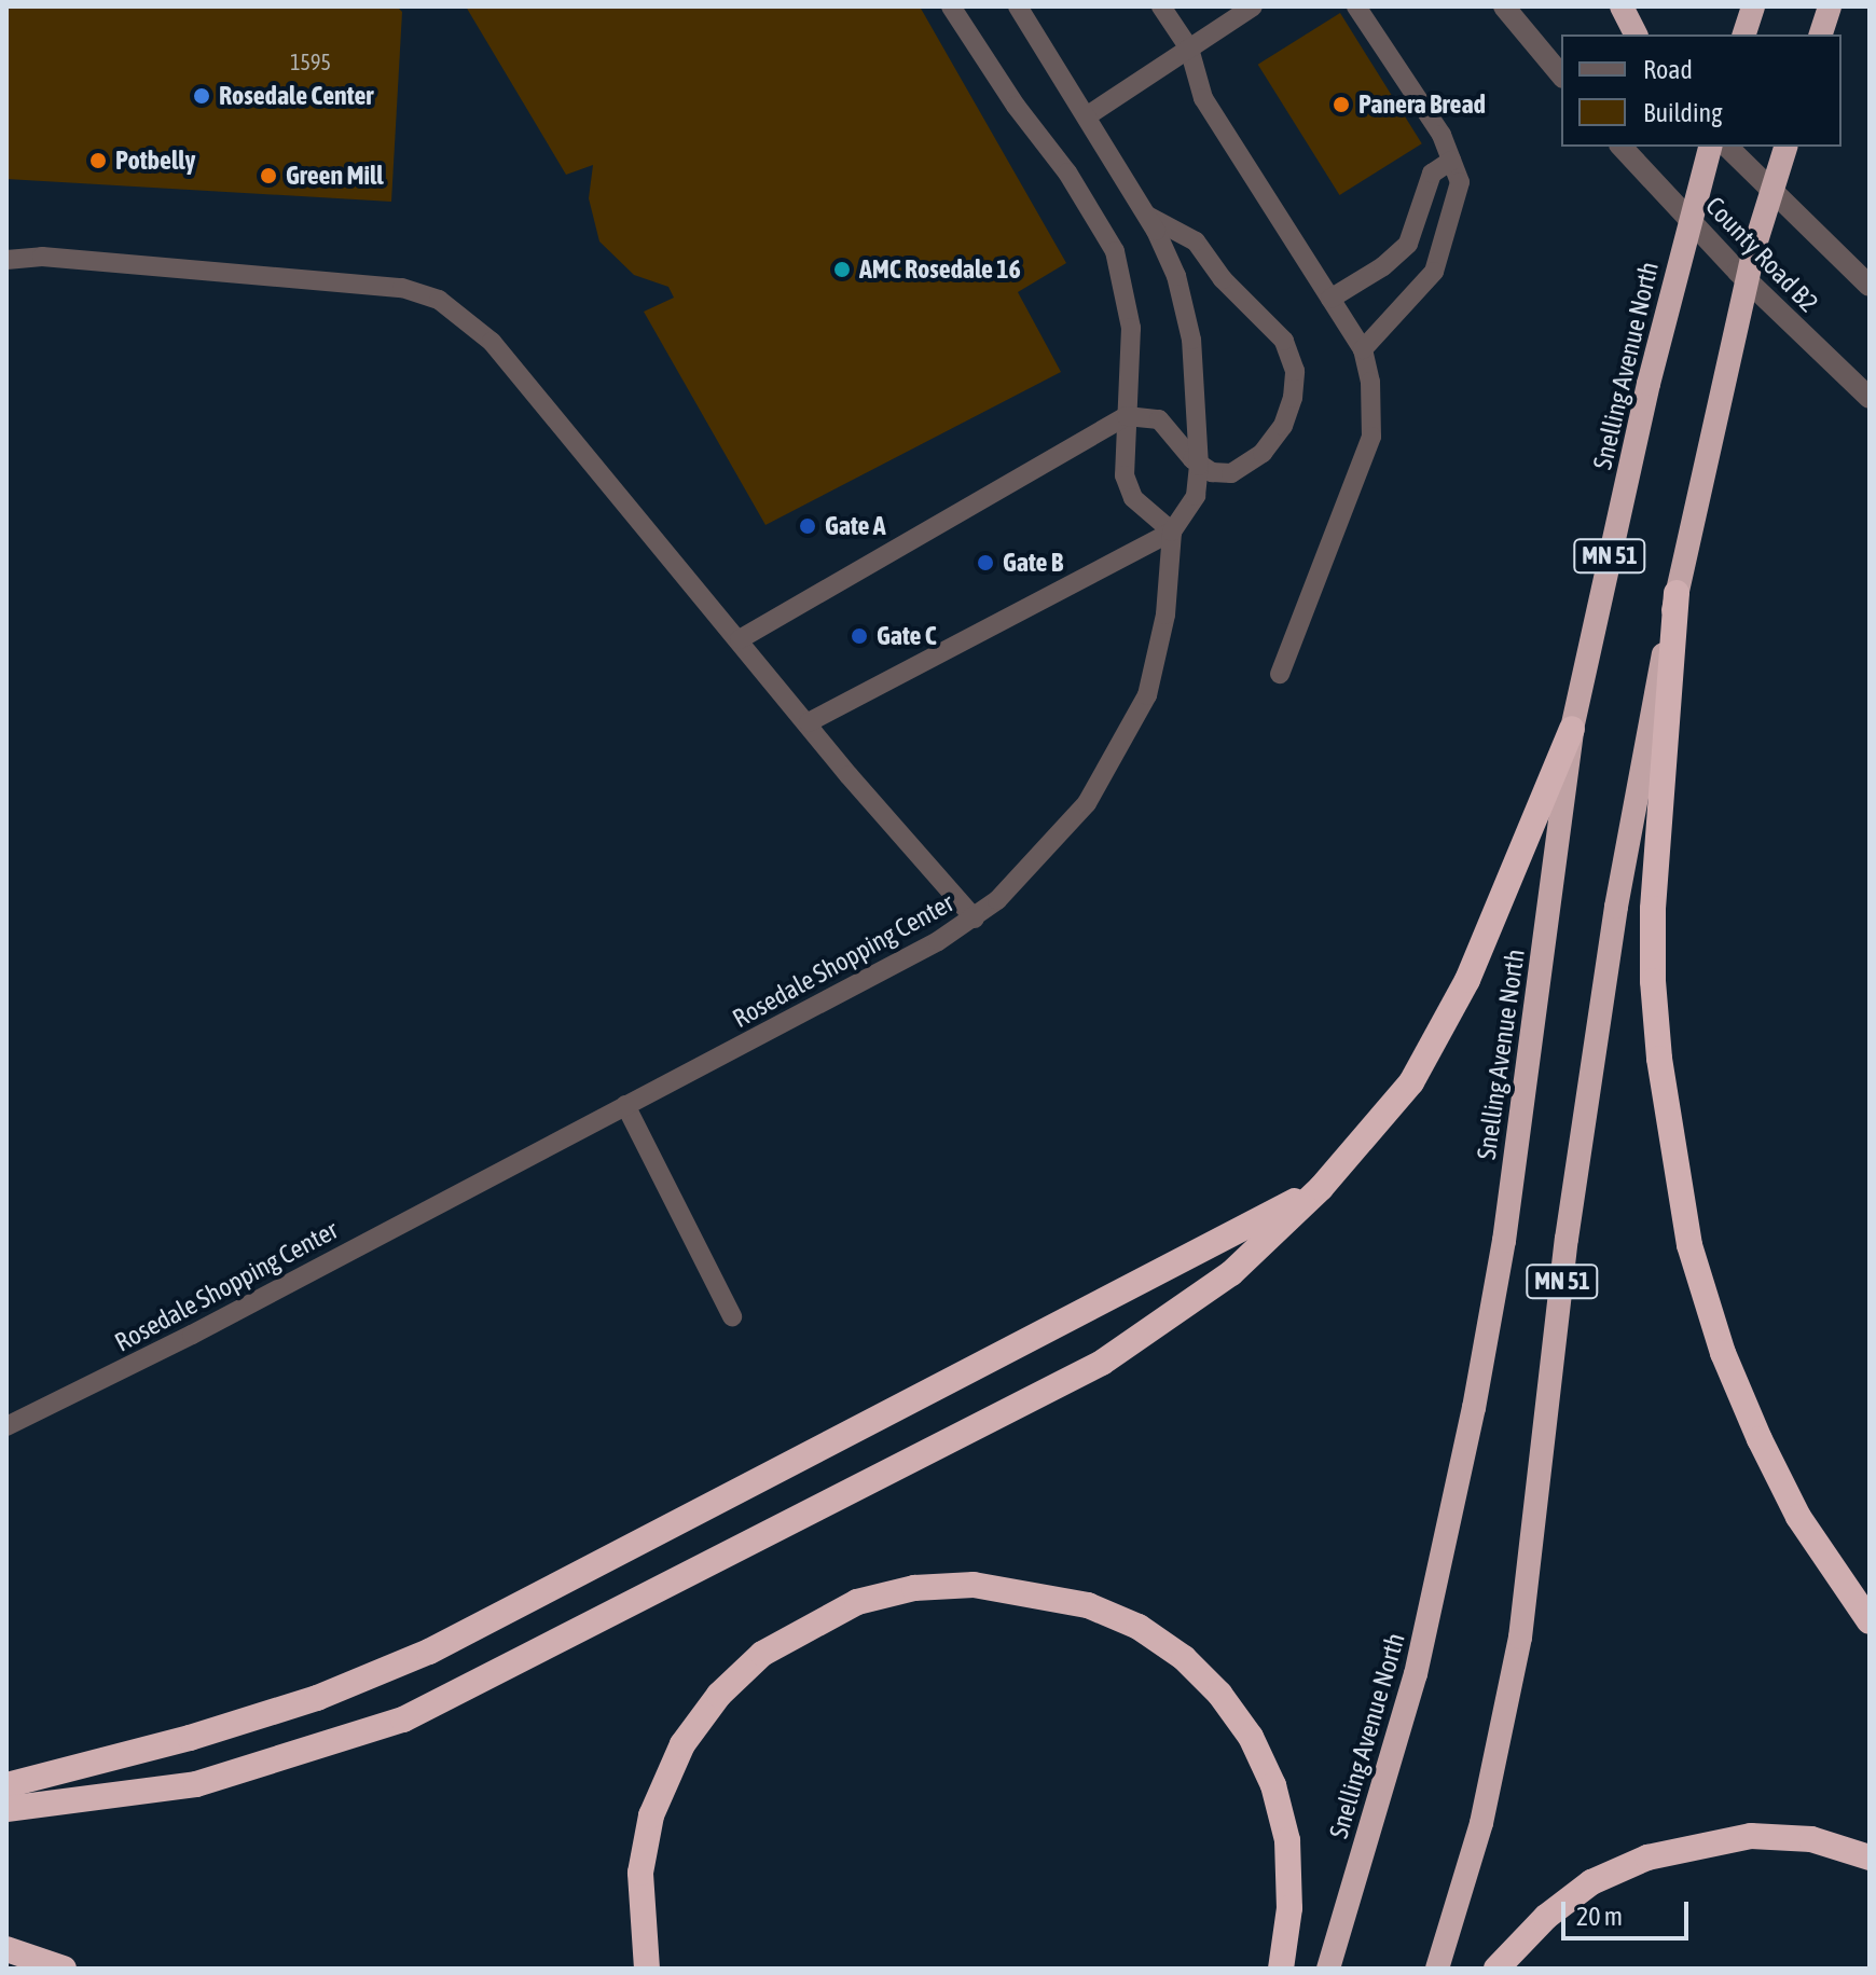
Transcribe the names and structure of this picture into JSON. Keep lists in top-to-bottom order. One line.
{"streets":{"highway":["Snelling Avenue North","MN 51"],"street":["County Road B2"],"lane":["Rosedale Shopping Center"]},"places":["Rosedale Center","Panera Bread","Potbelly","Green Mill","AMC Rosedale 16","Gate A","Gate B","Gate C"],"house_numbers":["1595"],"legend":["Road","Building"],"scale_bar":"20 m"}
